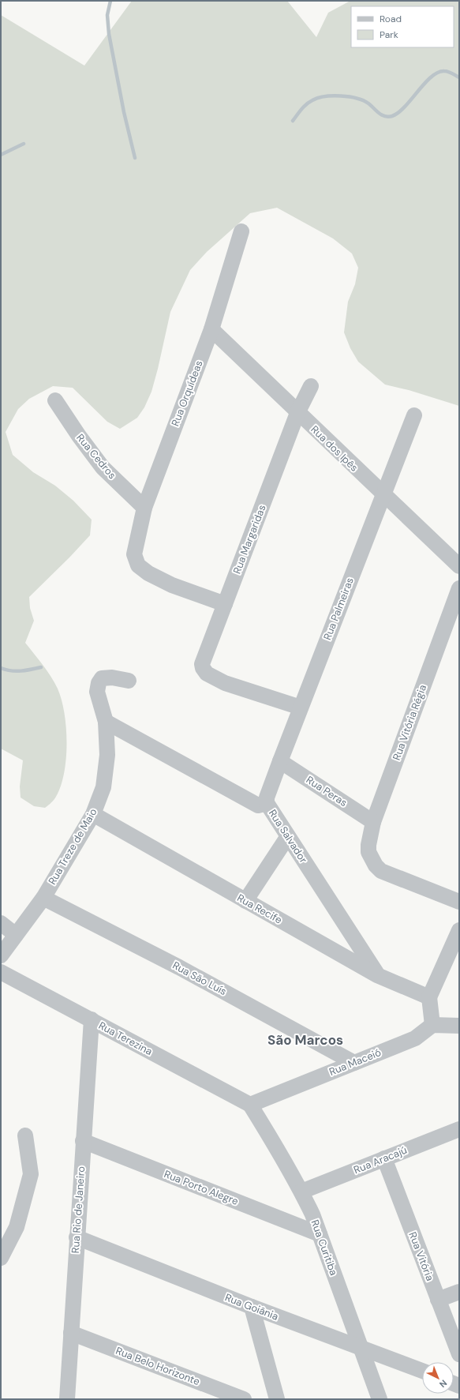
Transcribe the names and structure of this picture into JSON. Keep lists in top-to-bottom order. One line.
{"streets":{"street":["Rua Orquídeas","Rua dos Ipês","Rua Cedros","Rua Margaridas","Rua Palmeiras","Rua Vitória Régia","Rua Peras","Rua Salvador","Rua Treze de Maio","Rua Recife","Rua São Luís","Rua Terezina","Rua Maceió","Rua Aracajú","Rua Porto Alegre","Rua Rio de Janeiro","Rua Curitiba","Rua Vitória","Rua Goiânia","Rua Belo Horizonte"]},"crossings":[["Rua Orquídeas","Rua dos Ipês"],["Rua Orquídeas","Rua Cedros"],["Rua Orquídeas","Rua Margaridas"],["Rua dos Ipês","Rua Margaridas"],["Rua dos Ipês","Rua Palmeiras"],["Rua Margaridas","Rua Palmeiras"],["Rua Palmeiras","Rua Peras"],["Rua Palmeiras","Rua Salvador"],["Rua Vitória Régia","Rua Peras"],["Rua Salvador","Rua Treze de Maio"],["Rua Salvador","Rua Recife"],["Rua Treze de Maio","Rua Recife"],["Rua Treze de Maio","Rua São Luís"],["Rua São Luís","Rua Maceió"],["Rua Terezina","Rua Maceió"],["Rua Terezina","Rua Rio de Janeiro"],["Rua Terezina","Rua Curitiba"],["Rua Maceió","Rua Curitiba"],["Rua Aracajú","Rua Curitiba"],["Rua Aracajú","Rua Vitória"],["Rua Porto Alegre","Rua Rio de Janeiro"],["Rua Porto Alegre","Rua Curitiba"],["Rua Rio de Janeiro","Rua Goiânia"],["Rua Rio de Janeiro","Rua Belo Horizonte"],["Rua Curitiba","Rua Goiânia"]],"districts":["São Marcos"],"legend":["Road","Park"],"north":"bottom right"}
